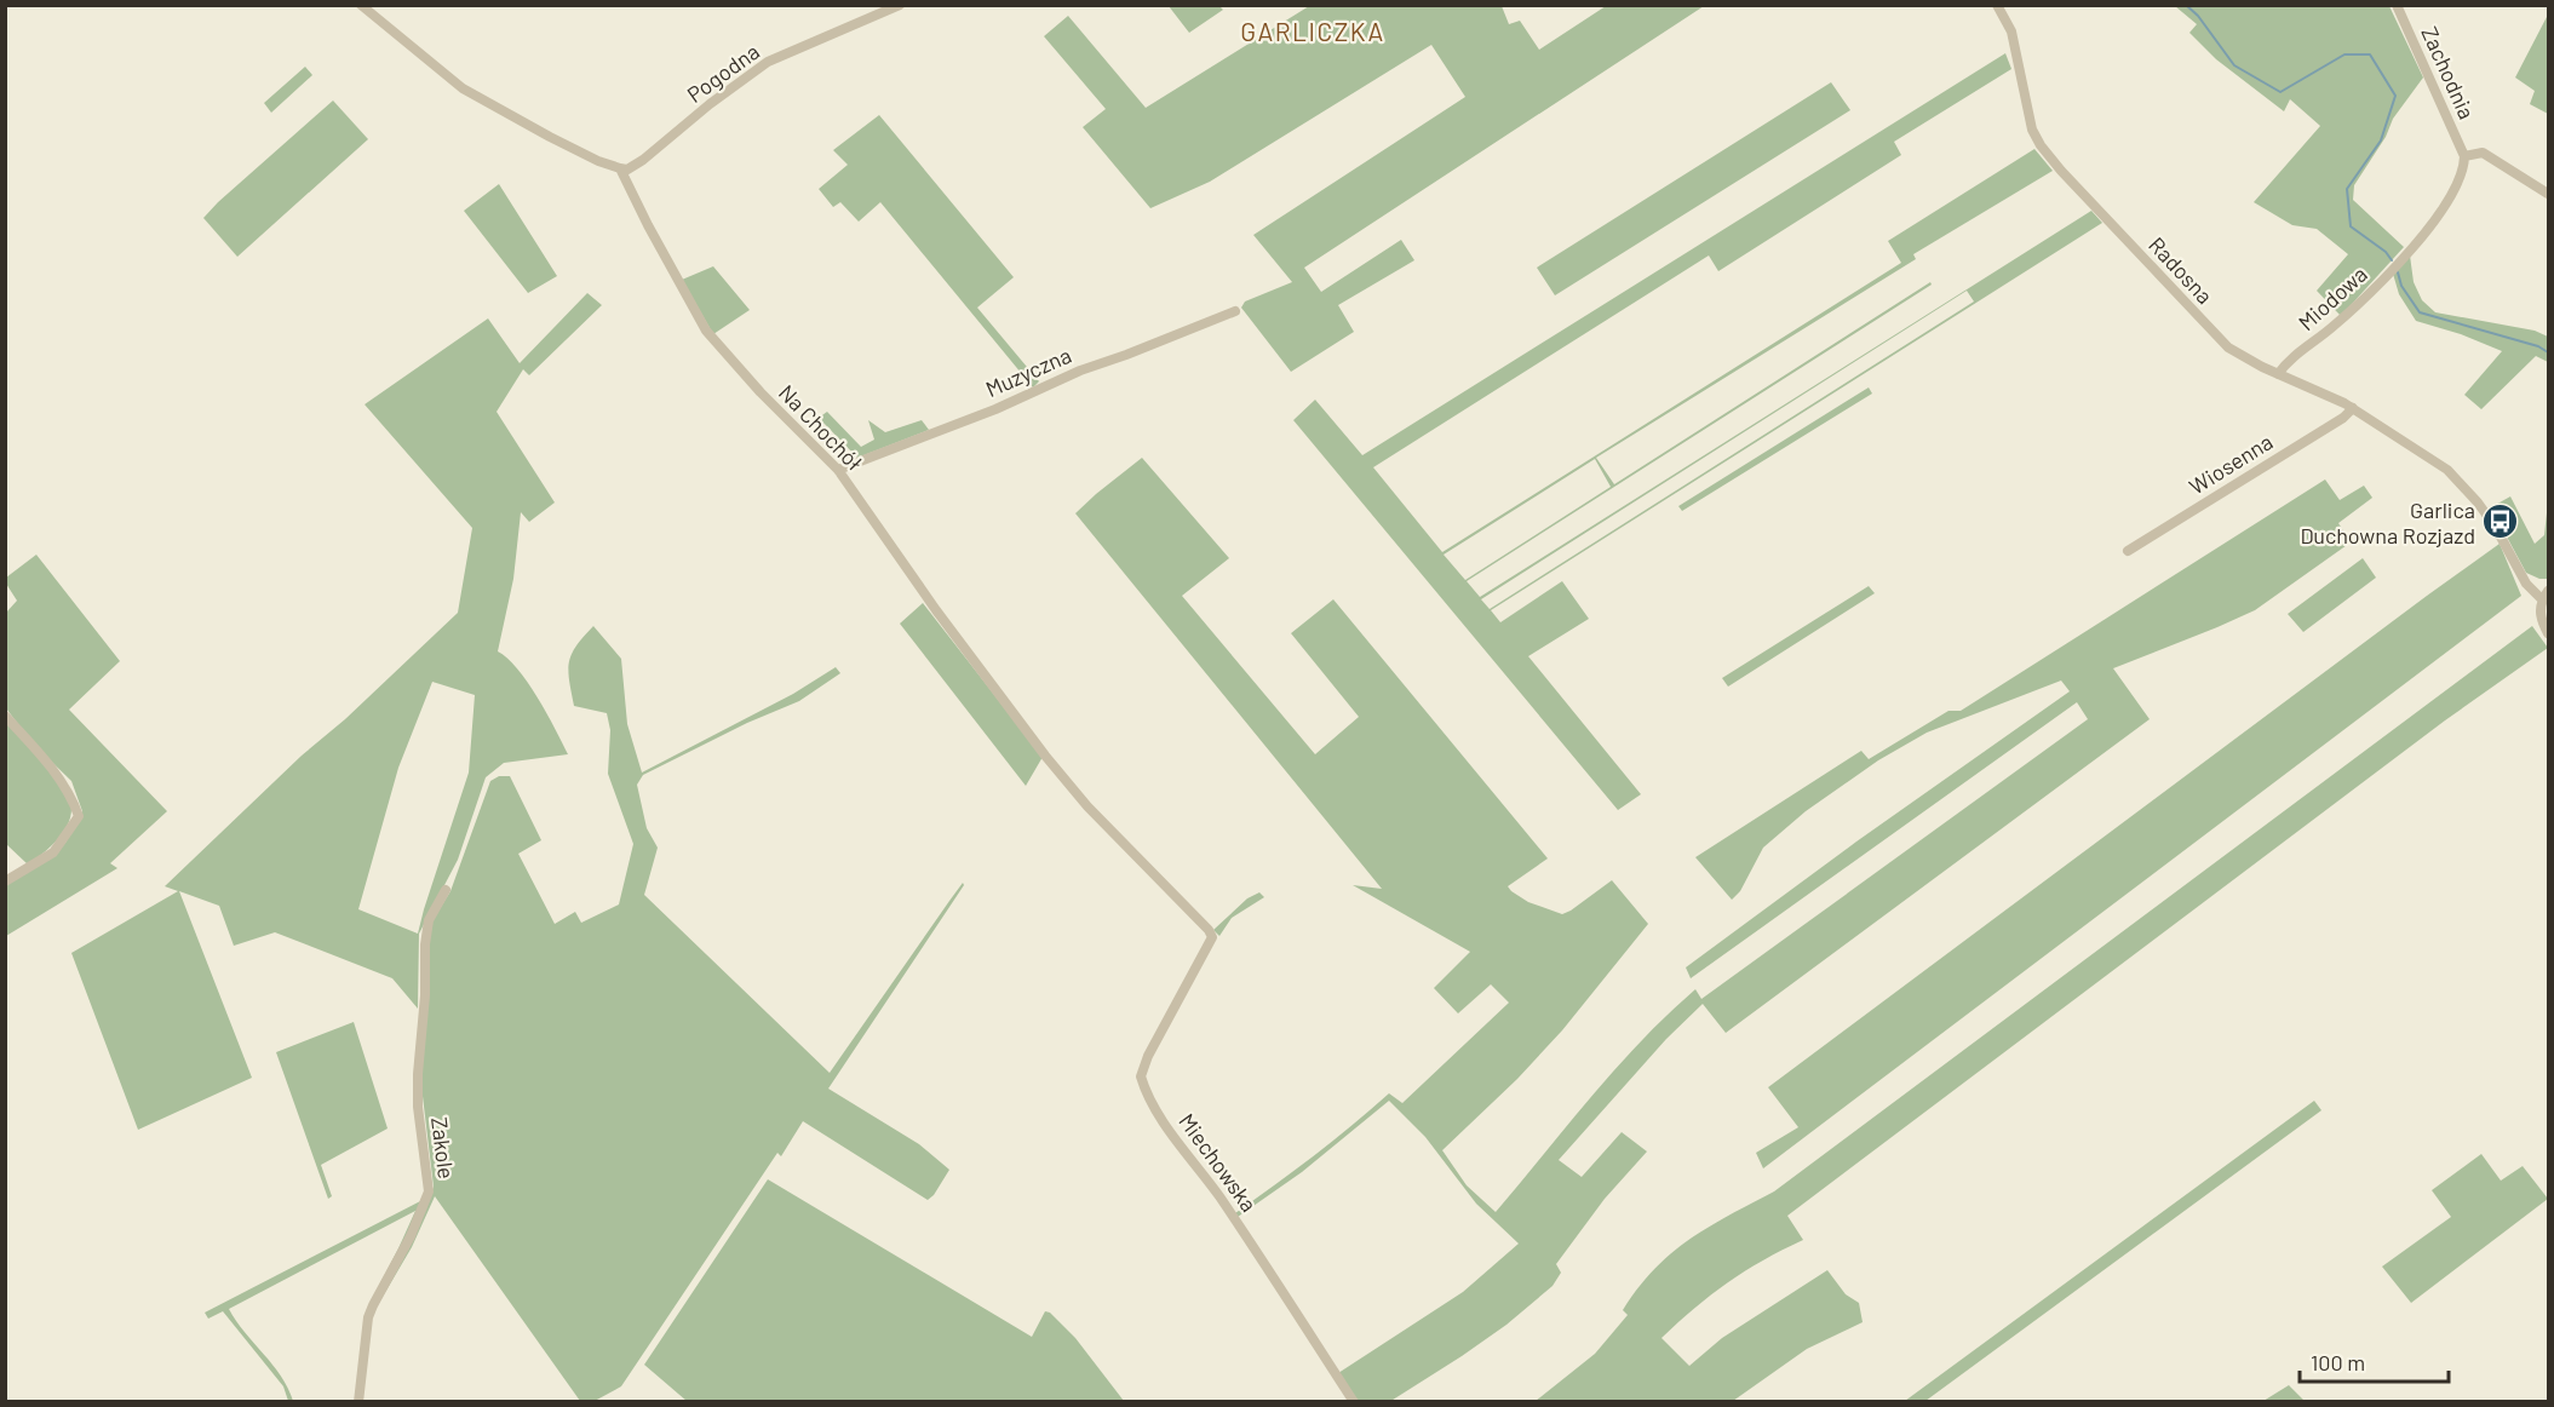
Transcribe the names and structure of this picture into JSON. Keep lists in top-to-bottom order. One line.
{"streets":{"street":["Pogodna","Zachodnia","Radosna","Miodowa","Muzyczna","Na Chochół","Wiosenna","Zakole","Miechowska"]},"crossings":[["Pogodna","Na Chochół"],["Zachodnia","Miodowa"],["Radosna","Miodowa"],["Radosna","Wiosenna"],["Muzyczna","Na Chochół"],["Na Chochół","Miechowska"]],"districts":["GARLICZKA"],"places":{"bus stop":["Garlica Duchowna Rozjazd"]},"scale_bar":"100 m"}
